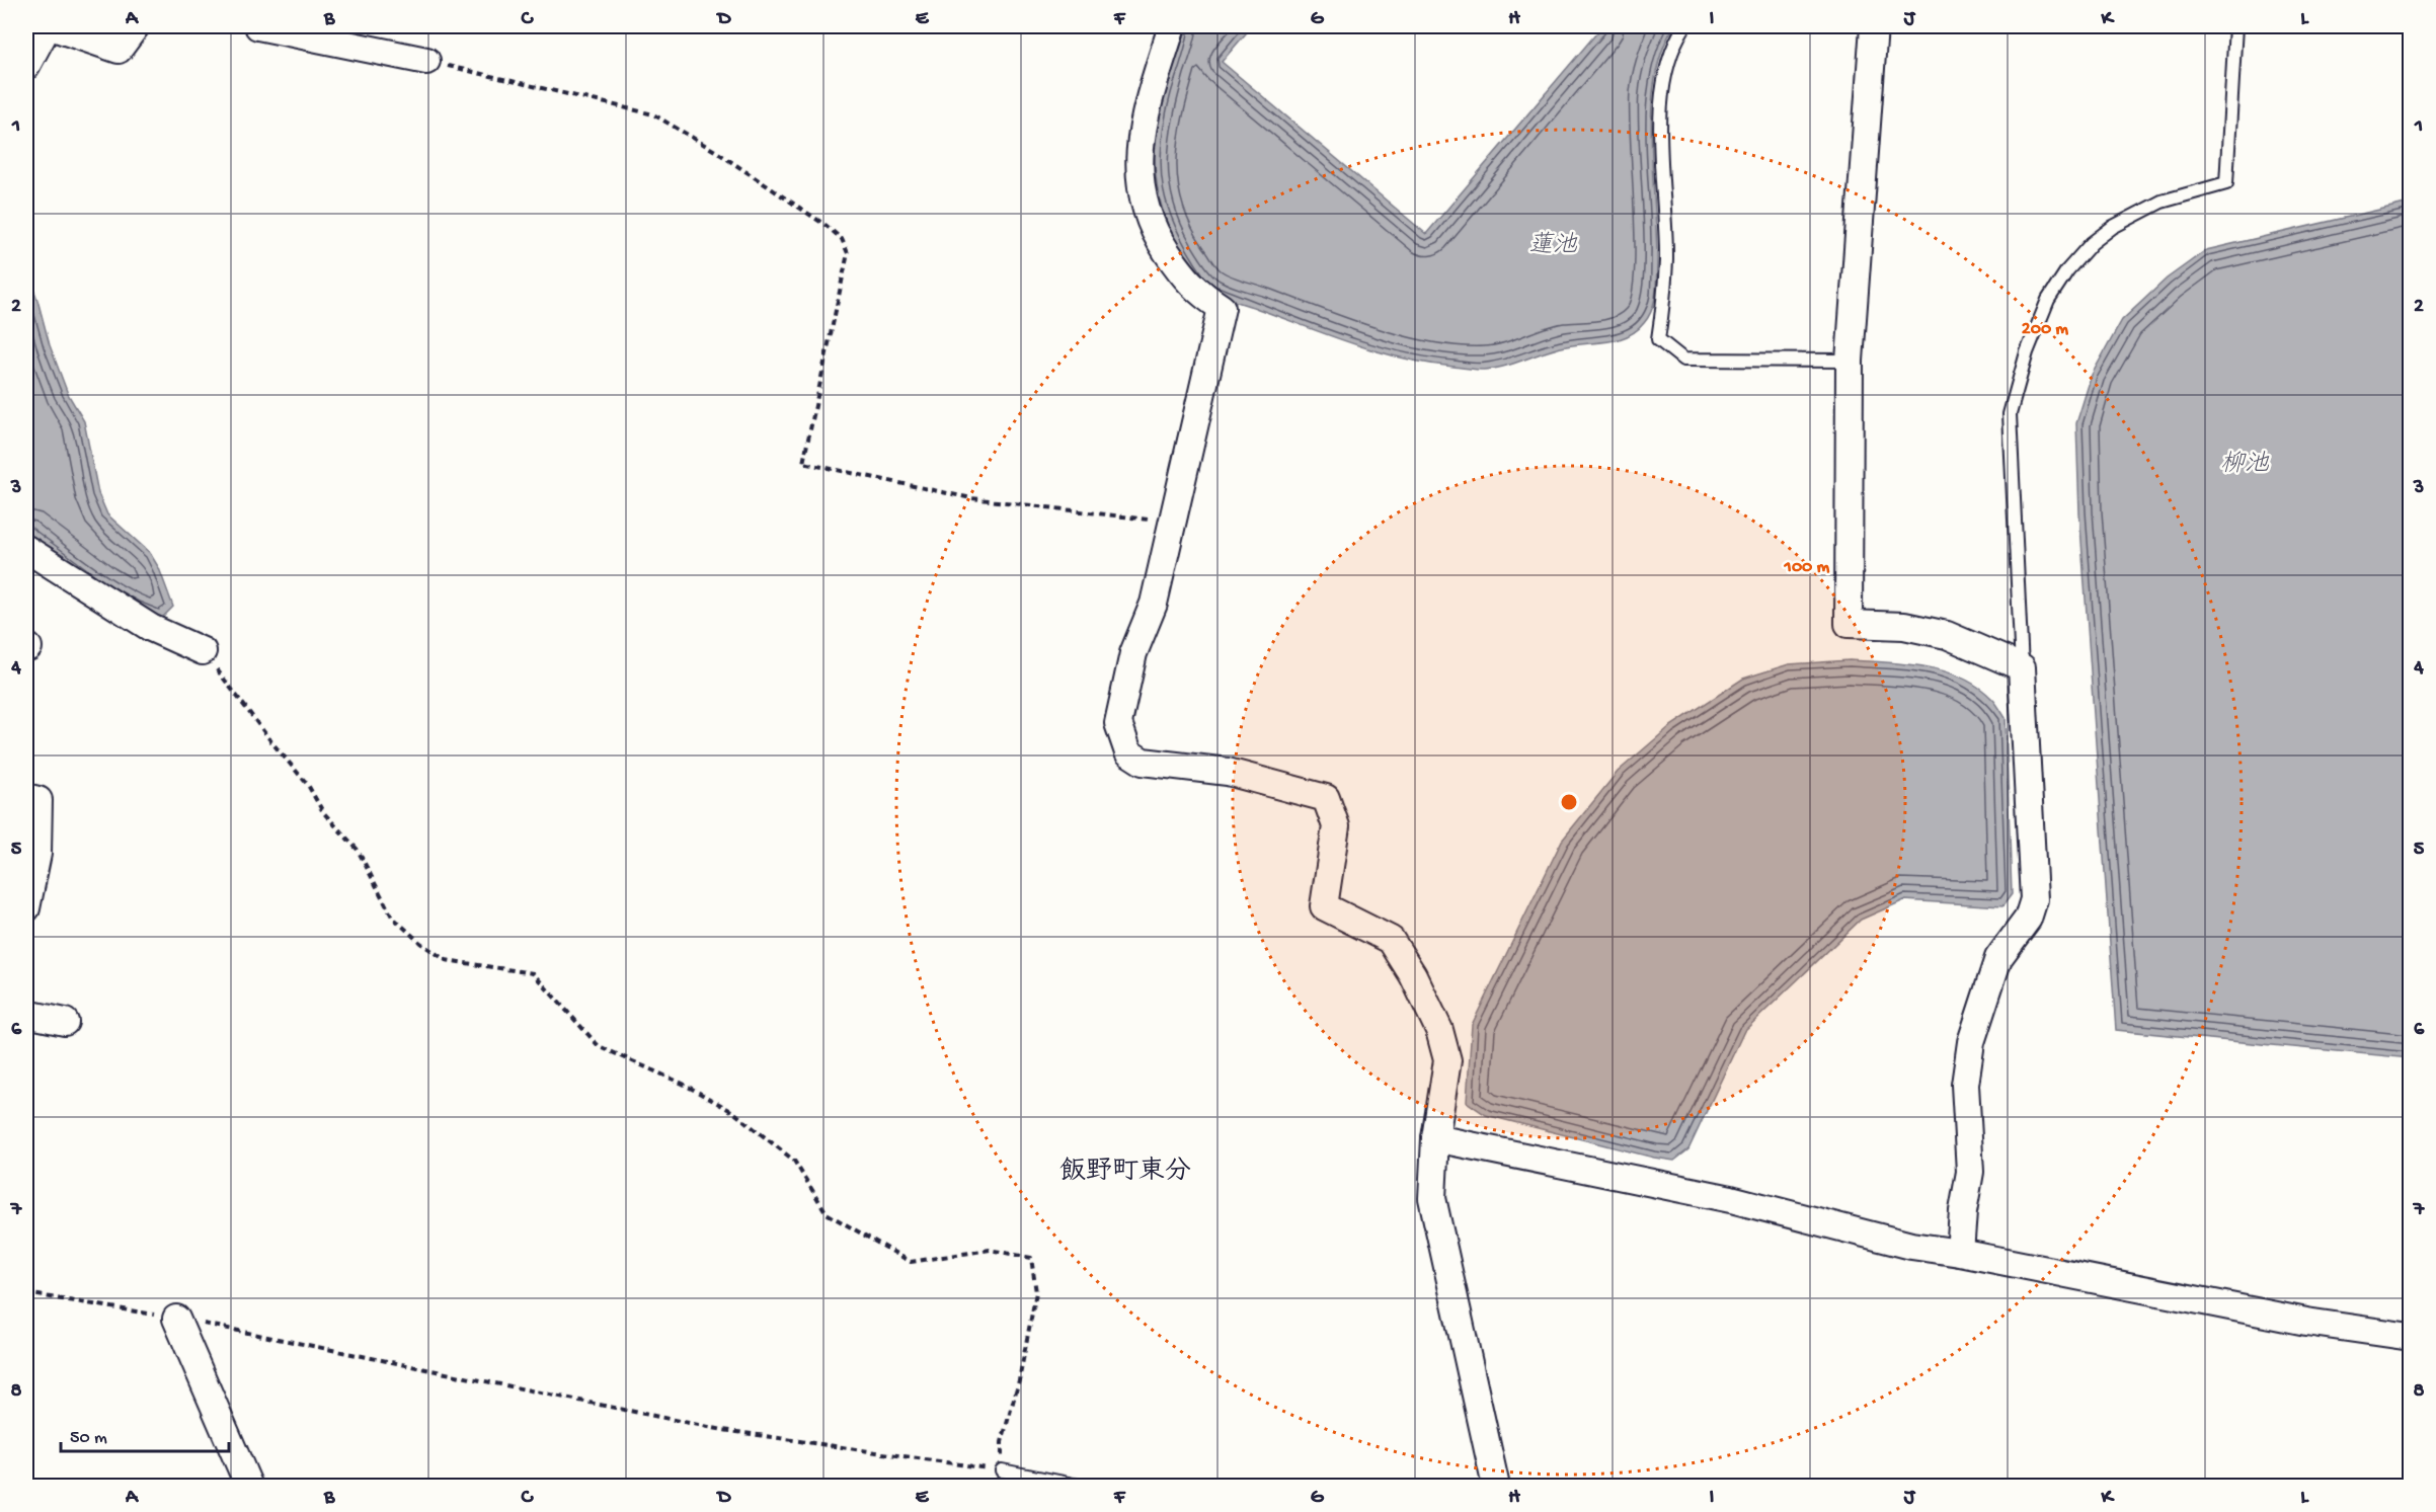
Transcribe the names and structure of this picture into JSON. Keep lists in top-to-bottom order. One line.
{"districts":["飯野町東分"],"water":["蓮池","柳池"],"scale_bar":"50 m","grid":{"columns":["A","B","C","D","E","F","G","H","I","J","K","L"],"rows":["1","2","3","4","5","6","7","8"]},"rings":["200 m","100 m"]}
